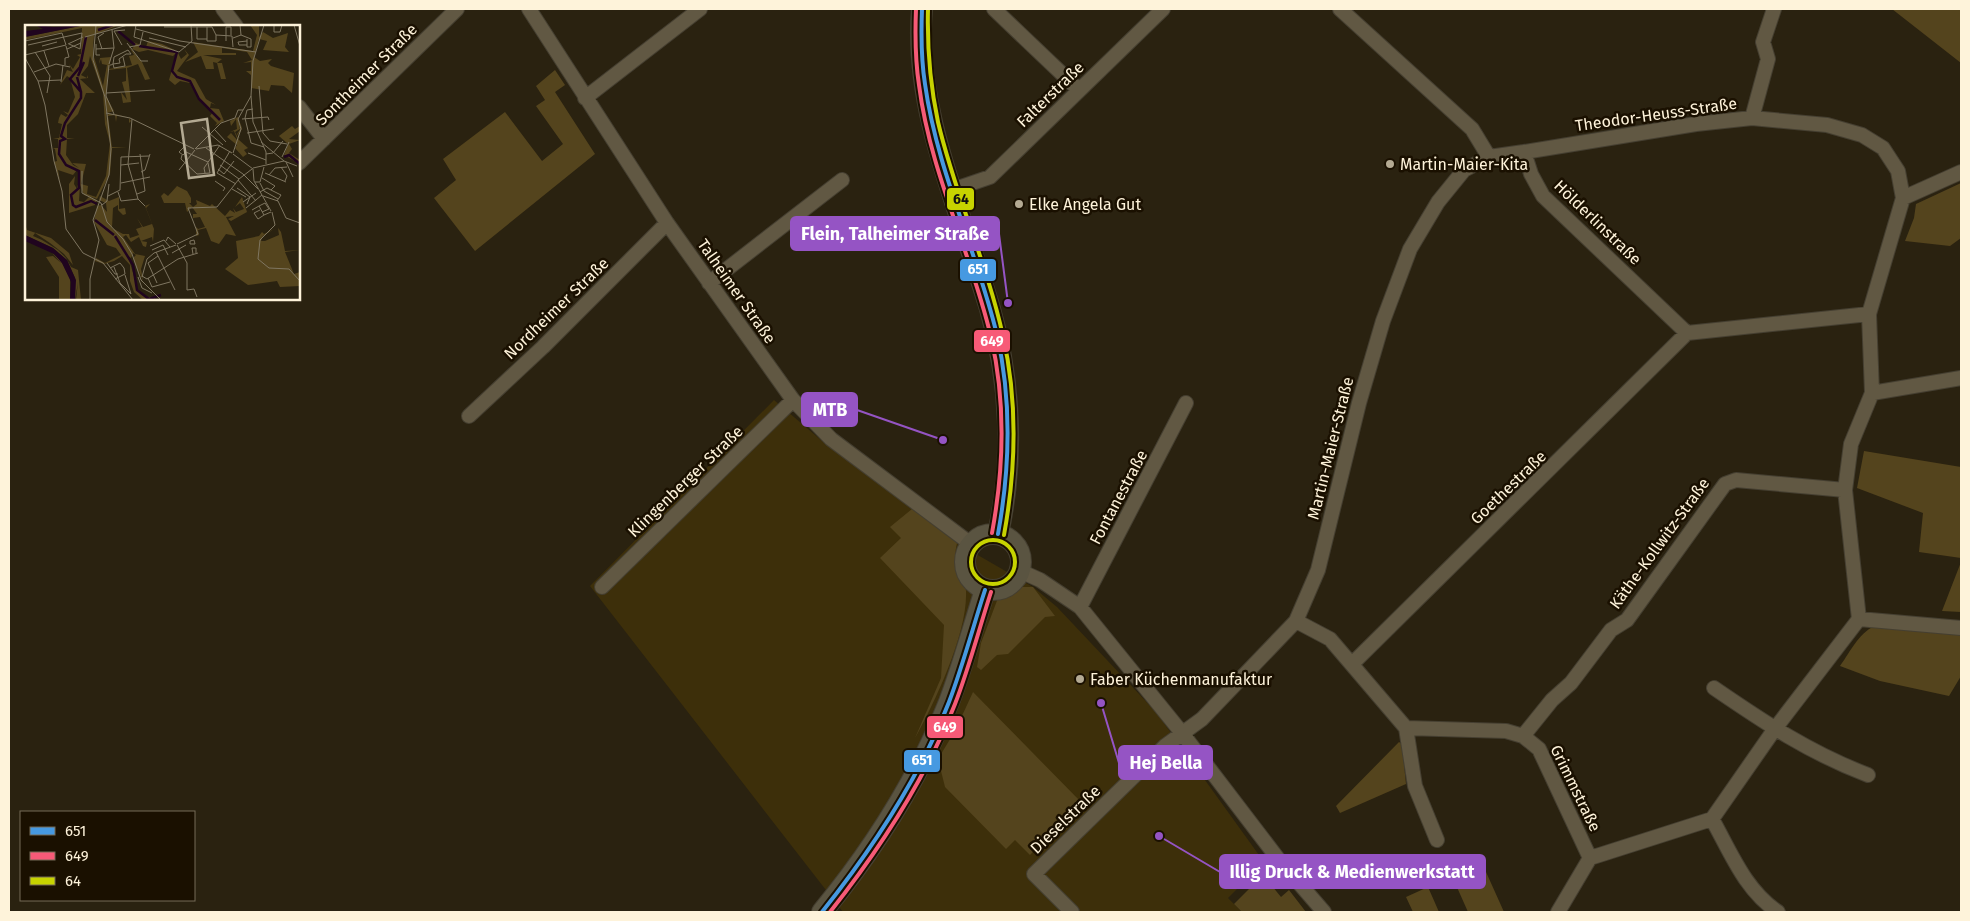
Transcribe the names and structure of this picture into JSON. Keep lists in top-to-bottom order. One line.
{"streets":{"street":["Sontheimer Straße","Falterstraße","Theodor-Heuss-Straße","Hölderlinstraße","Talheimer Straße","Nordheimer Straße","Martin-Maier-Straße","Klingenberger Straße","Goethestraße","Fontanestraße","Käthe-Kollwitz-Straße","Grimmstraße","Dieselstraße"]},"crossings":[["Theodor-Heuss-Straße","Hölderlinstraße"],["Theodor-Heuss-Straße","Käthe-Kollwitz-Straße"],["Hölderlinstraße","Goethestraße"],["Talheimer Straße","Nordheimer Straße"],["Talheimer Straße","Klingenberger Straße"],["Martin-Maier-Straße","Dieselstraße"],["Käthe-Kollwitz-Straße","Grimmstraße"]],"places":["Martin-Maier-Kita","Elke Angela Gut","Flein, Talheimer Straße","MTB","Faber Küchenmanufaktur","Hej Bella","Illig Druck & Medienwerkstatt"],"lines":["transit line 651","transit line 649","transit line 64"],"legend":["651","649","64"]}
